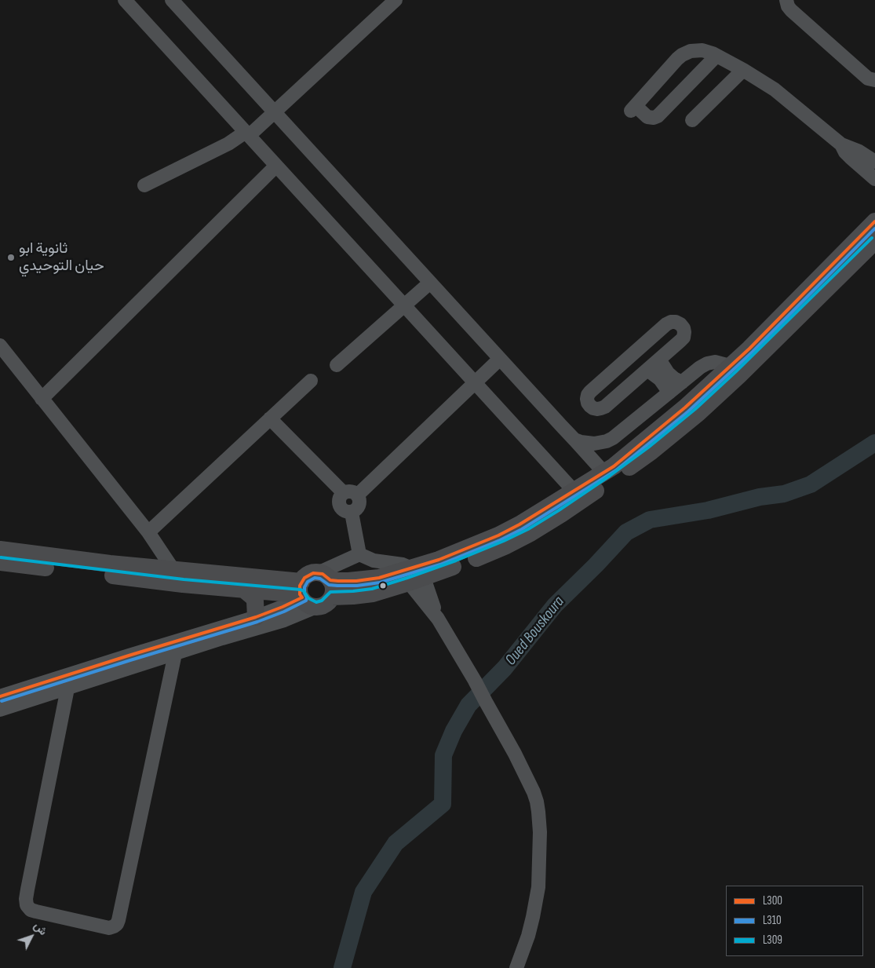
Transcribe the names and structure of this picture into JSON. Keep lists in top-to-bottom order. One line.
{"water":["Oued Bouskoura"],"places":["ثانوية ابو حيان التوحيدي"],"lines":["transit line L300","transit line L310","transit line L309"],"legend":["L300","L310","L309"],"north":"top right"}
